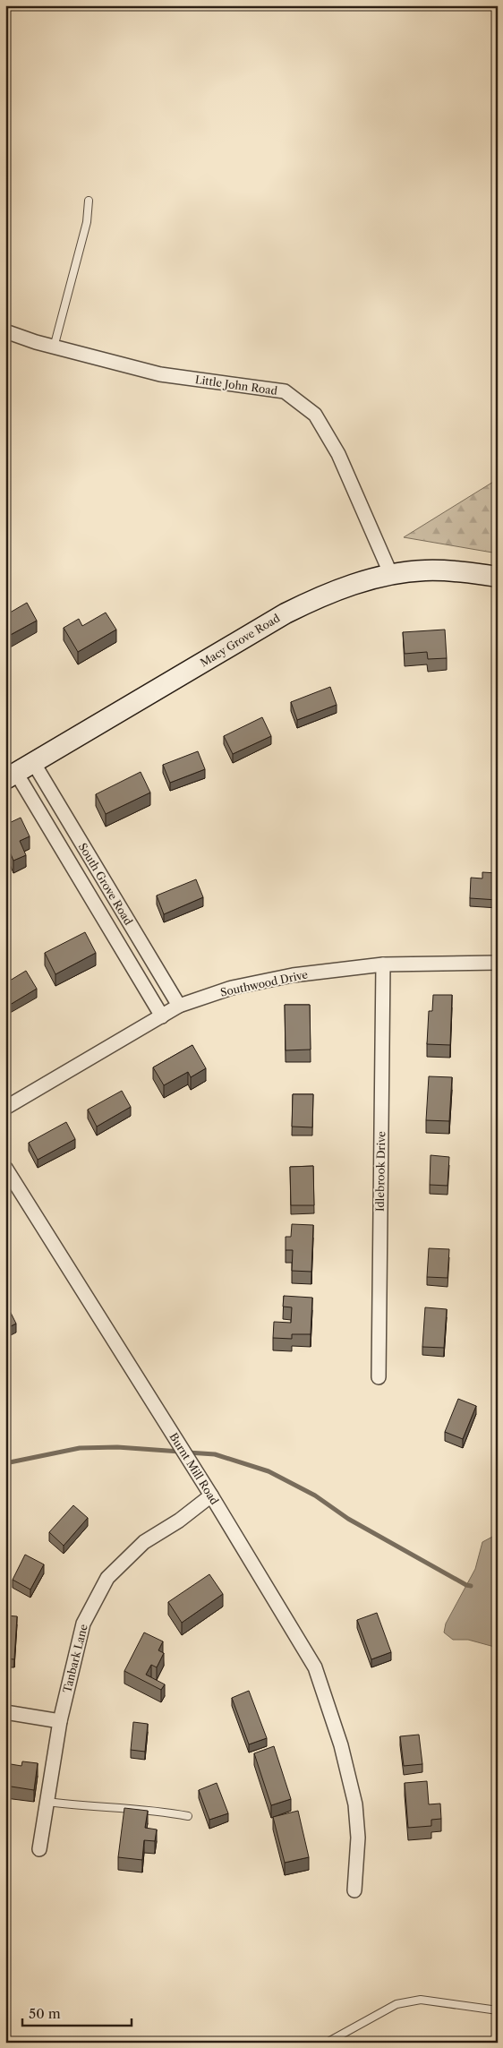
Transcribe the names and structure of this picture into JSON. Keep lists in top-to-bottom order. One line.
{"streets":{"main road":["Macy Grove Road"],"street":["Little John Road","South Grove Road","Southwood Drive","Idlebrook Drive","Burnt Mill Road","Tanbark Lane"]},"crossings":[["Little John Road","Macy Grove Road"],["Macy Grove Road","South Grove Road"],["South Grove Road","Southwood Drive"],["Southwood Drive","Idlebrook Drive"],["Burnt Mill Road","Tanbark Lane"]],"scale_bar":"50 m"}
